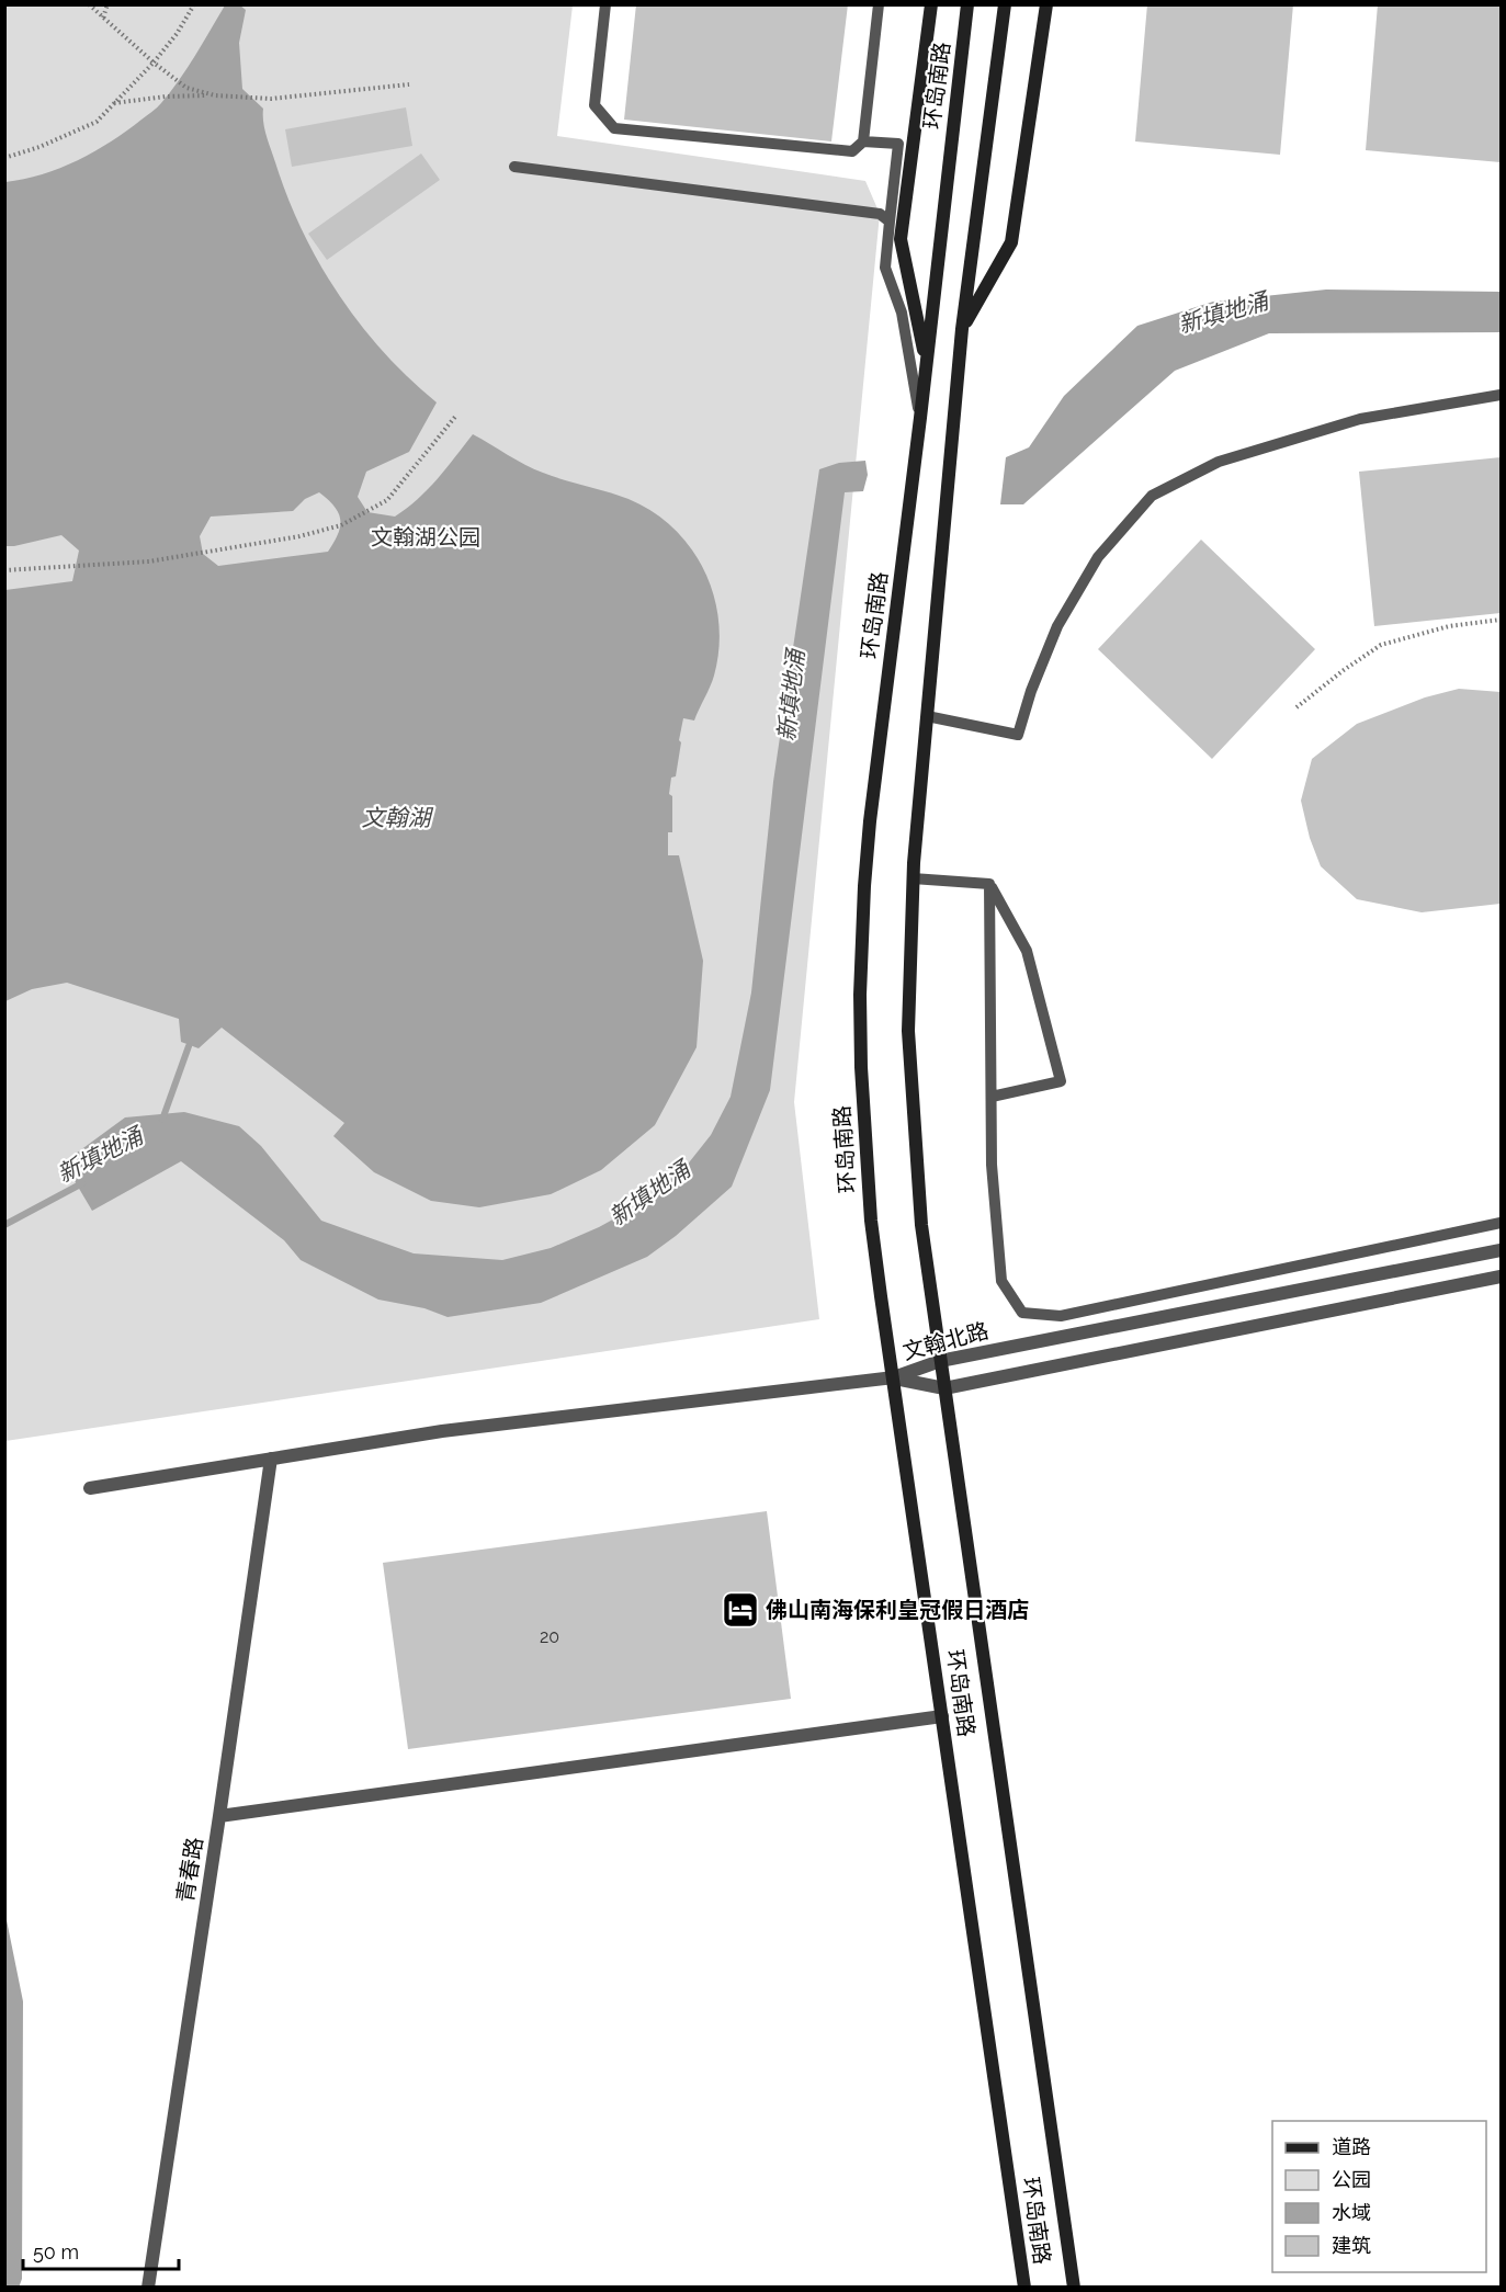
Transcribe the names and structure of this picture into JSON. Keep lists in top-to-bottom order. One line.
{"streets":{"main road":["环岛南路"],"street":["文翰北路","青春路"]},"crossings":[["环岛南路","文翰北路"]],"water":["新填地涌","文翰湖"],"parks":["文翰湖公园"],"places":{"hotel":["佛山南海保利皇冠假日酒店"]},"house_numbers":["20"],"legend":["道路","公园","水域","建筑"],"scale_bar":"50 m"}
